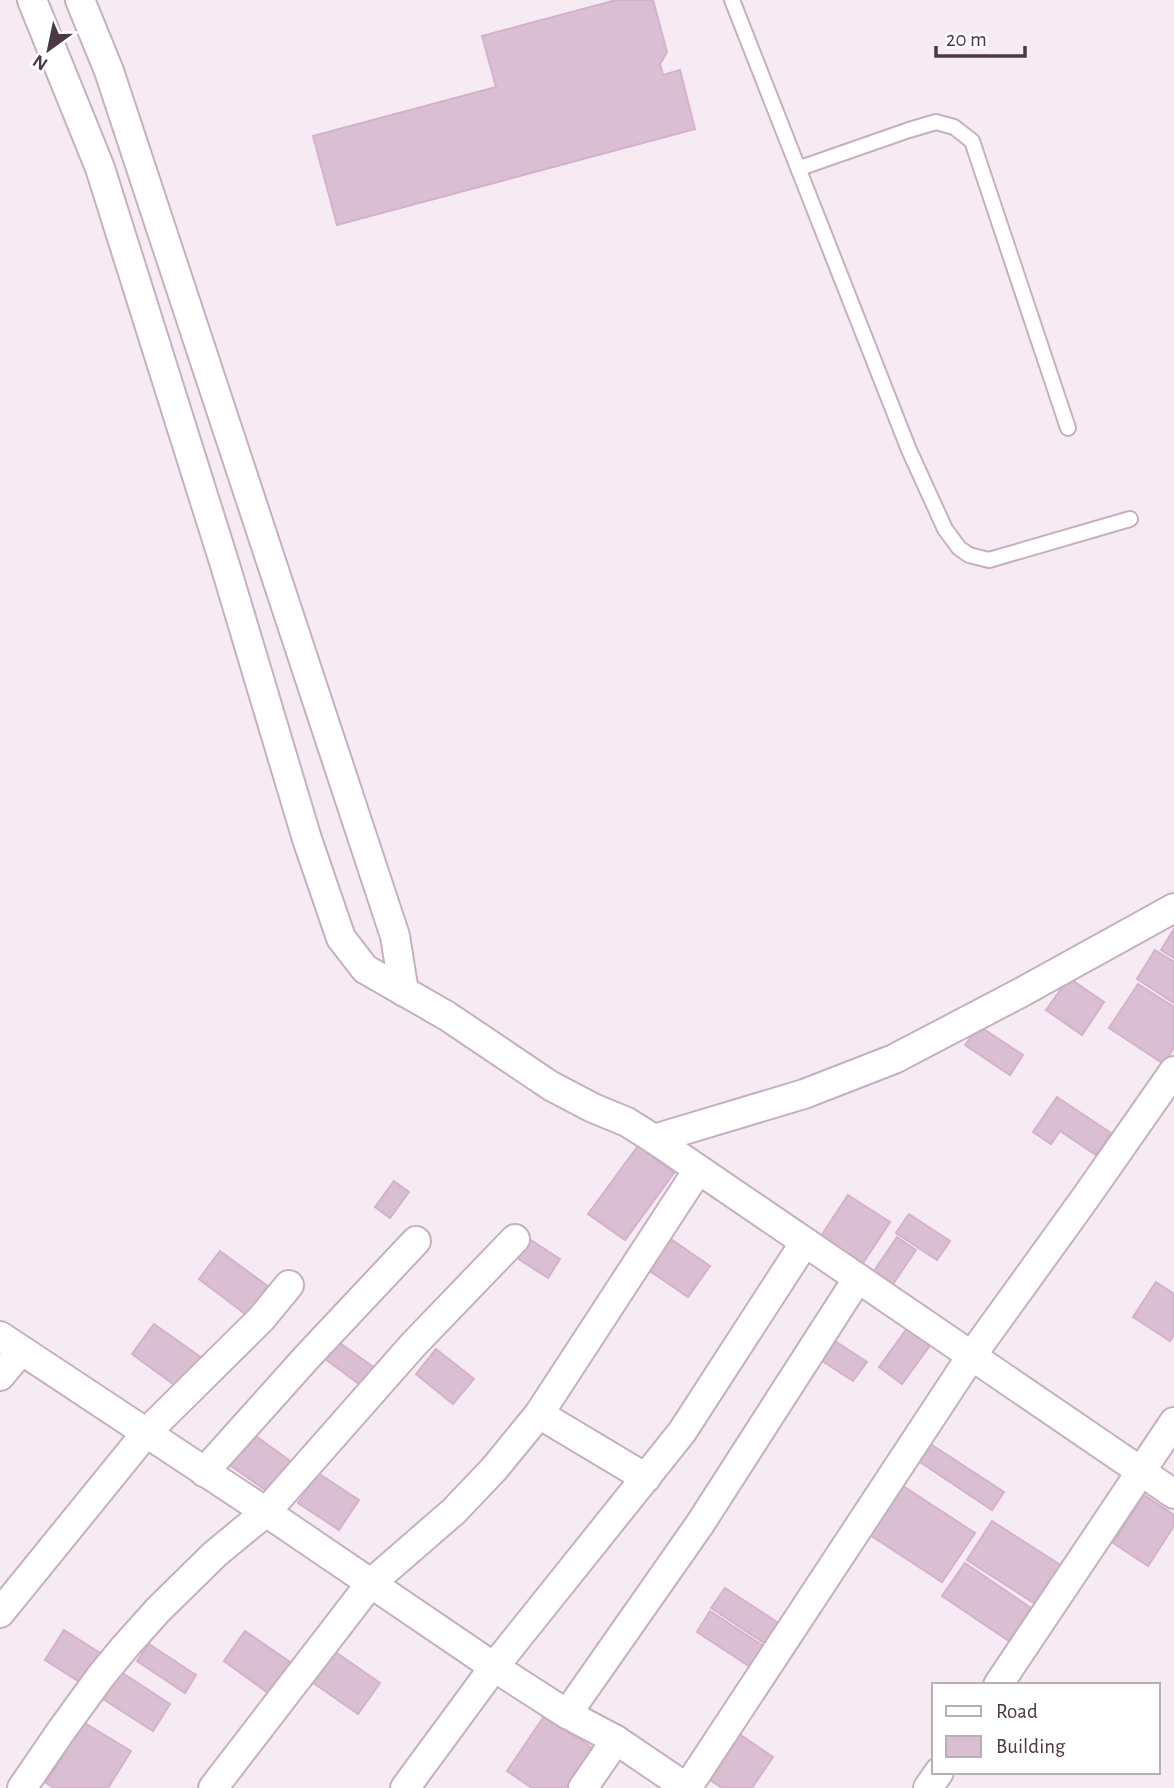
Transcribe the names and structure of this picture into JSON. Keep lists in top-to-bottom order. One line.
{"legend":["Road","Building"],"scale_bar":"20 m","north":"bottom left"}
